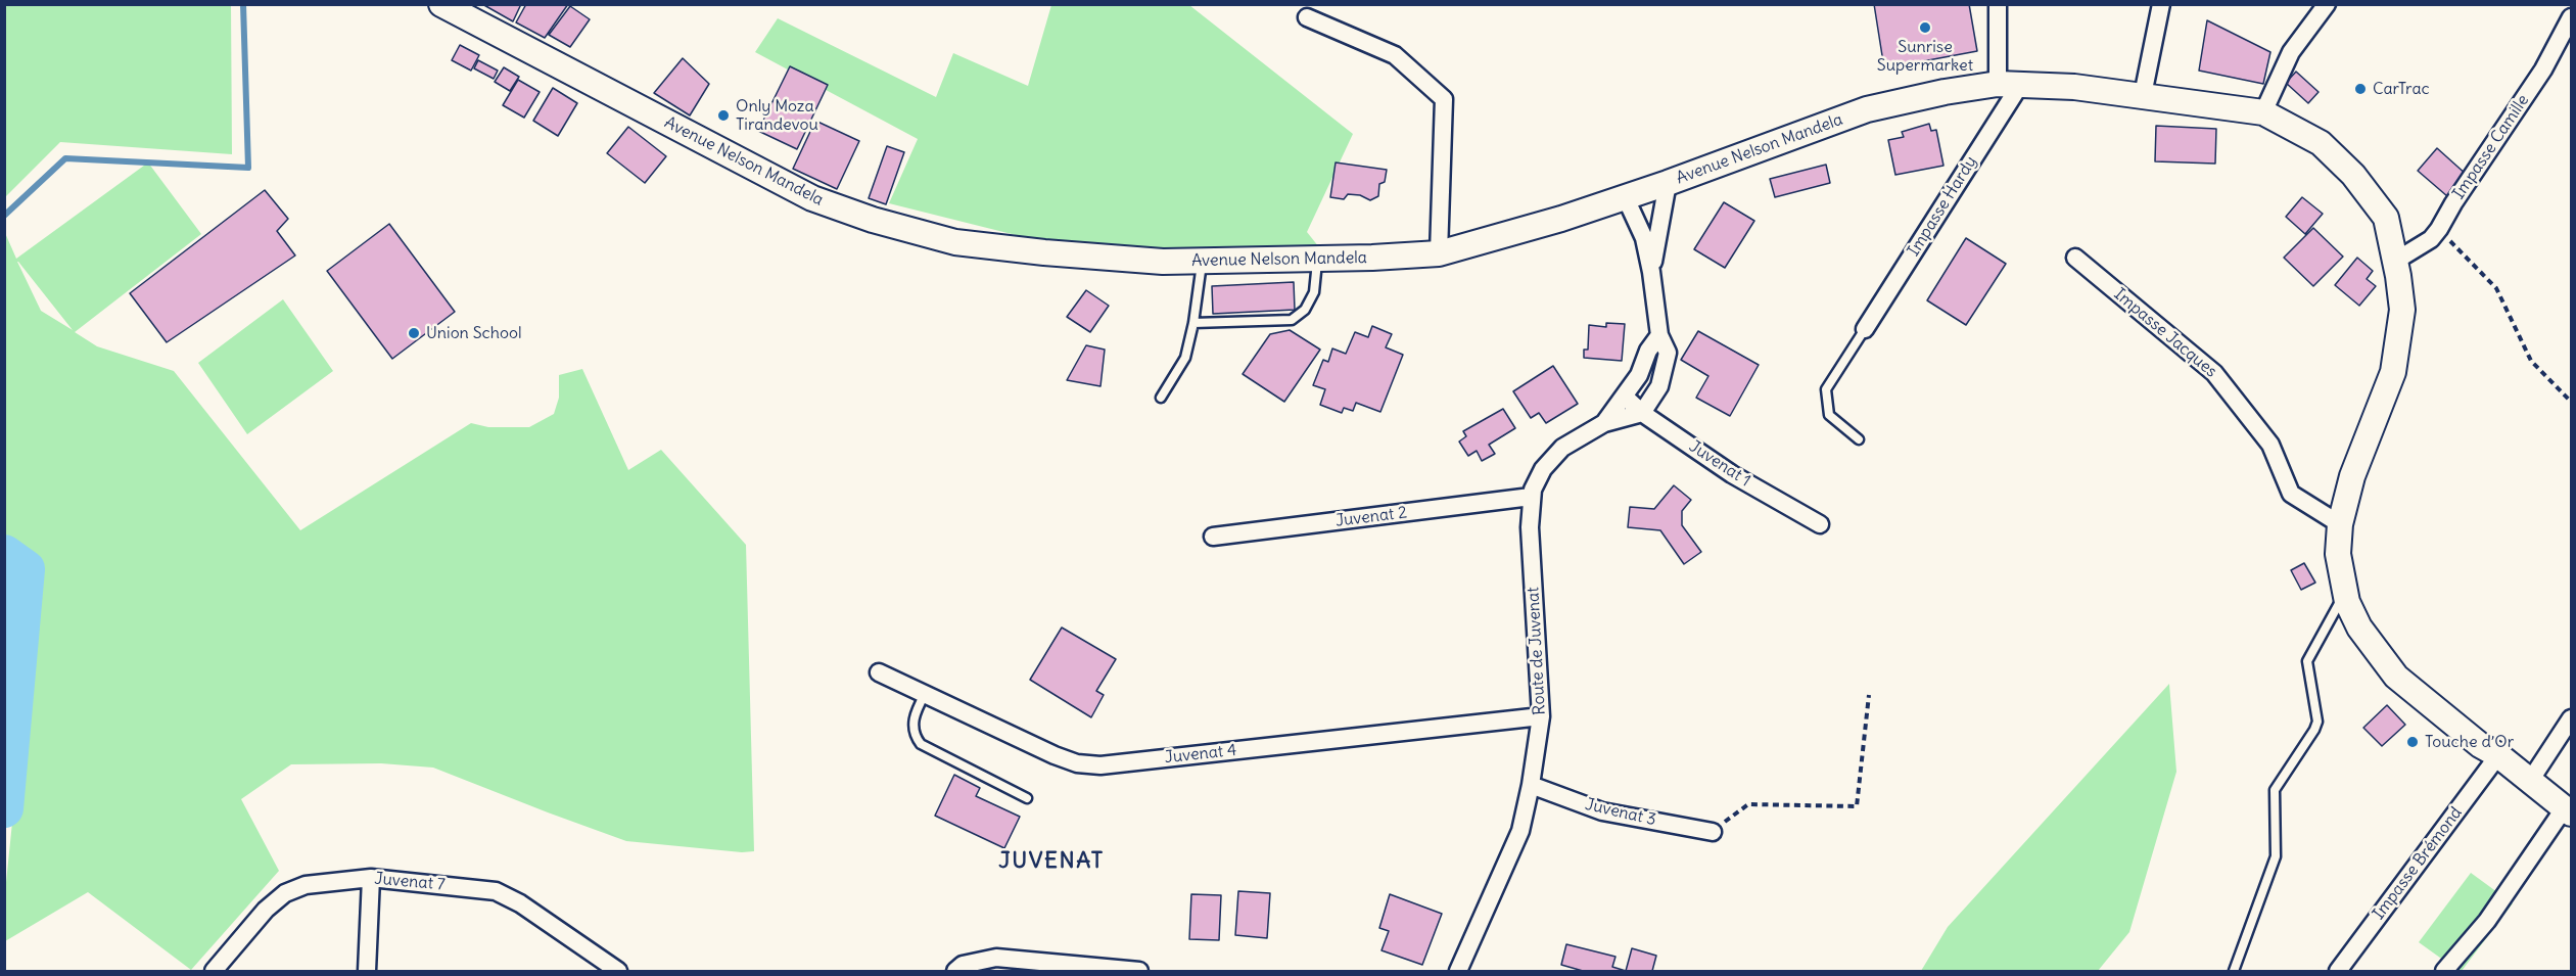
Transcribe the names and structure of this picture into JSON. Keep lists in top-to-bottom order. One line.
{"streets":{"street":["Impasse Camille","Avenue Nelson Mandela","Impasse Hardy","Impasse Jacques","Juvenat 1","Juvenat 2","Route de Juvenat","Juvenat 4","Juvenat 3","Impasse Brémond","Juvenat 7"]},"crossings":[["Impasse Camille","Avenue Nelson Mandela"],["Avenue Nelson Mandela","Impasse Hardy"],["Avenue Nelson Mandela","Impasse Jacques"],["Avenue Nelson Mandela","Impasse Brémond"],["Juvenat 1","Route de Juvenat"],["Juvenat 2","Route de Juvenat"],["Route de Juvenat","Juvenat 4"],["Route de Juvenat","Juvenat 3"]],"districts":["JUVENAT"],"places":["Sunrise Supermarket","CarTrac","Only Moza Tirandevou","Union School","Touche d’Or"]}
